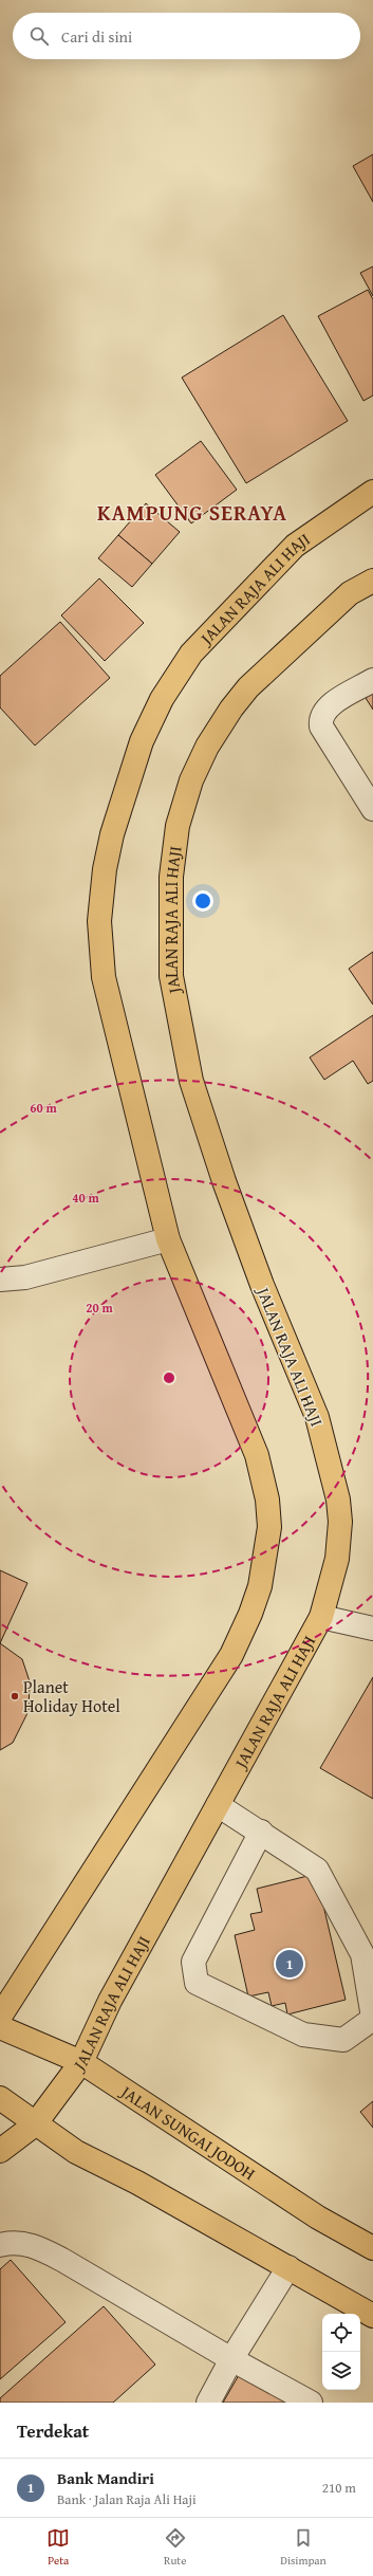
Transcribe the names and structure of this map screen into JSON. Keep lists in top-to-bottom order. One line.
{"streets":{"main road":["JALAN RAJA ALI HAJI","JALAN SUNGAI JODOH"]},"crossings":[["JALAN RAJA ALI HAJI","JALAN SUNGAI JODOH"]],"districts":["KAMPUNG SERAYA"],"places":["Planet Holiday Hotel"],"page":{"search":"Cari di sini","pins":"1","heading":"Terdekat","list":[{"mark":"1","name":"Bank Mandiri","note":"Bank · Jalan Raja Ali Haji","value":"210 m"}],"nav":["Peta","Rute","Disimpan"]},"rings":["60 m","40 m","20 m"]}
